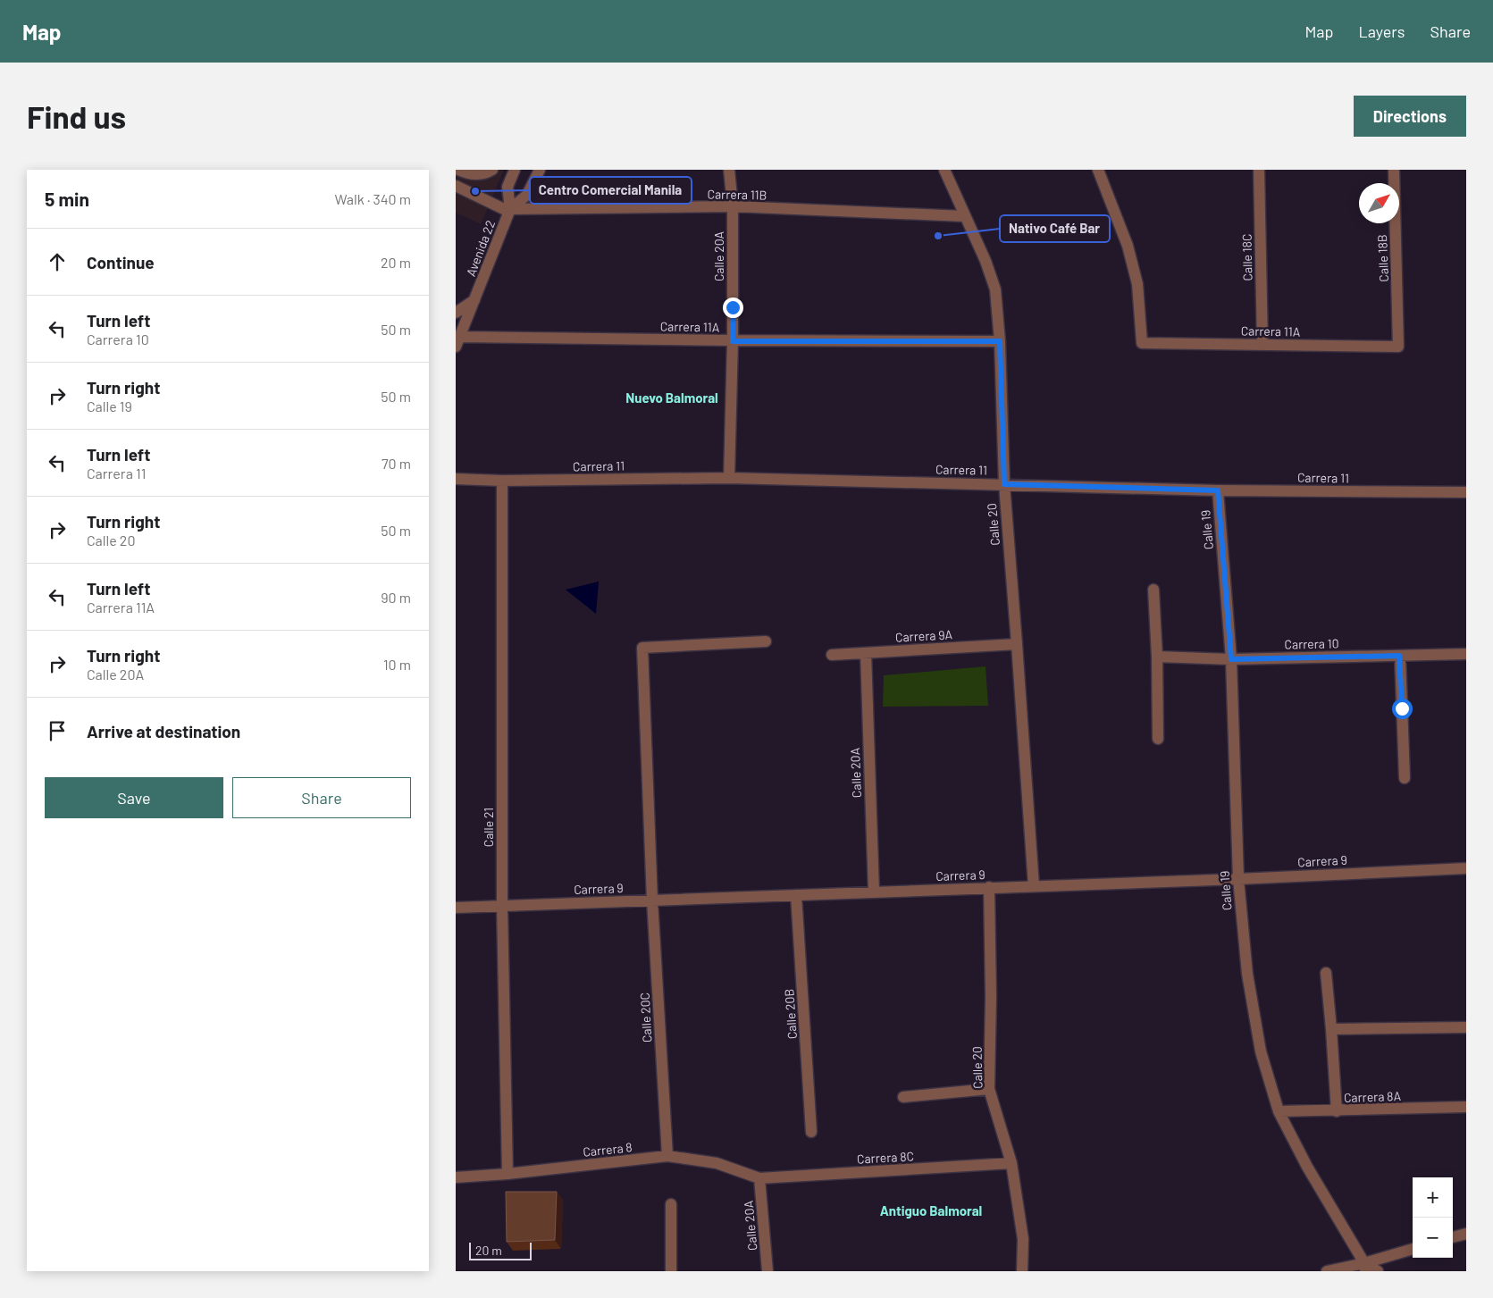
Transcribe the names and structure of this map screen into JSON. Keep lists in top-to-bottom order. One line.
{"streets":{"street":["Carrera 11B","Avenida 22","Calle 20A","Calle 18C","Calle 18B","Carrera 11A","Carrera 11","Calle 20","Calle 19","Carrera 9A","Carrera 10","Calle 21","Carrera 9","Calle 20B","Calle 20C","Carrera 8A","Carrera 8","Carrera 8C"]},"crossings":[["Carrera 11B","Avenida 22"],["Carrera 11B","Calle 20A"],["Carrera 11B","Calle 20"],["Avenida 22","Carrera 11A"],["Calle 20A","Carrera 11A"],["Calle 20A","Carrera 11"],["Calle 20A","Carrera 9A"],["Calle 20A","Carrera 9"],["Calle 20A","Carrera 8"],["Calle 20A","Carrera 8C"],["Calle 18C","Carrera 11A"],["Calle 18B","Carrera 11A"],["Carrera 11A","Calle 20"],["Carrera 11","Calle 20"],["Carrera 11","Calle 19"],["Carrera 11","Calle 21"],["Calle 20","Carrera 9A"],["Calle 20","Carrera 9"],["Calle 20","Carrera 8C"],["Calle 19","Carrera 10"],["Calle 19","Carrera 9"],["Calle 19","Carrera 8A"],["Calle 21","Carrera 9"],["Calle 21","Carrera 8"],["Carrera 9","Calle 20B"],["Carrera 9","Calle 20C"],["Calle 20C","Carrera 8"],["Carrera 8","Carrera 8C"]],"districts":["Nuevo Balmoral","Antiguo Balmoral"],"places":["Centro Comercial Manila","Nativo Café Bar"],"scale_bar":"20 m","north":"top right","page":{"header":"Map","nav":["Map","Layers","Share"],"buttons":["Directions",["Save","Share"]],"title":"Find us","heading":["5 min","Walk · 340 m"],"list":[["Continue","20 m"],["Turn left","Carrera 10","50 m"],["Turn right","Calle 19","50 m"],["Turn left","Carrera 11","70 m"],["Turn right","Calle 20","50 m"],["Turn left","Carrera 11A","90 m"],["Turn right","Calle 20A","10 m"],"Arrive at destination"],"map_buttons":["+","−"],"scale":"20 m"}}
